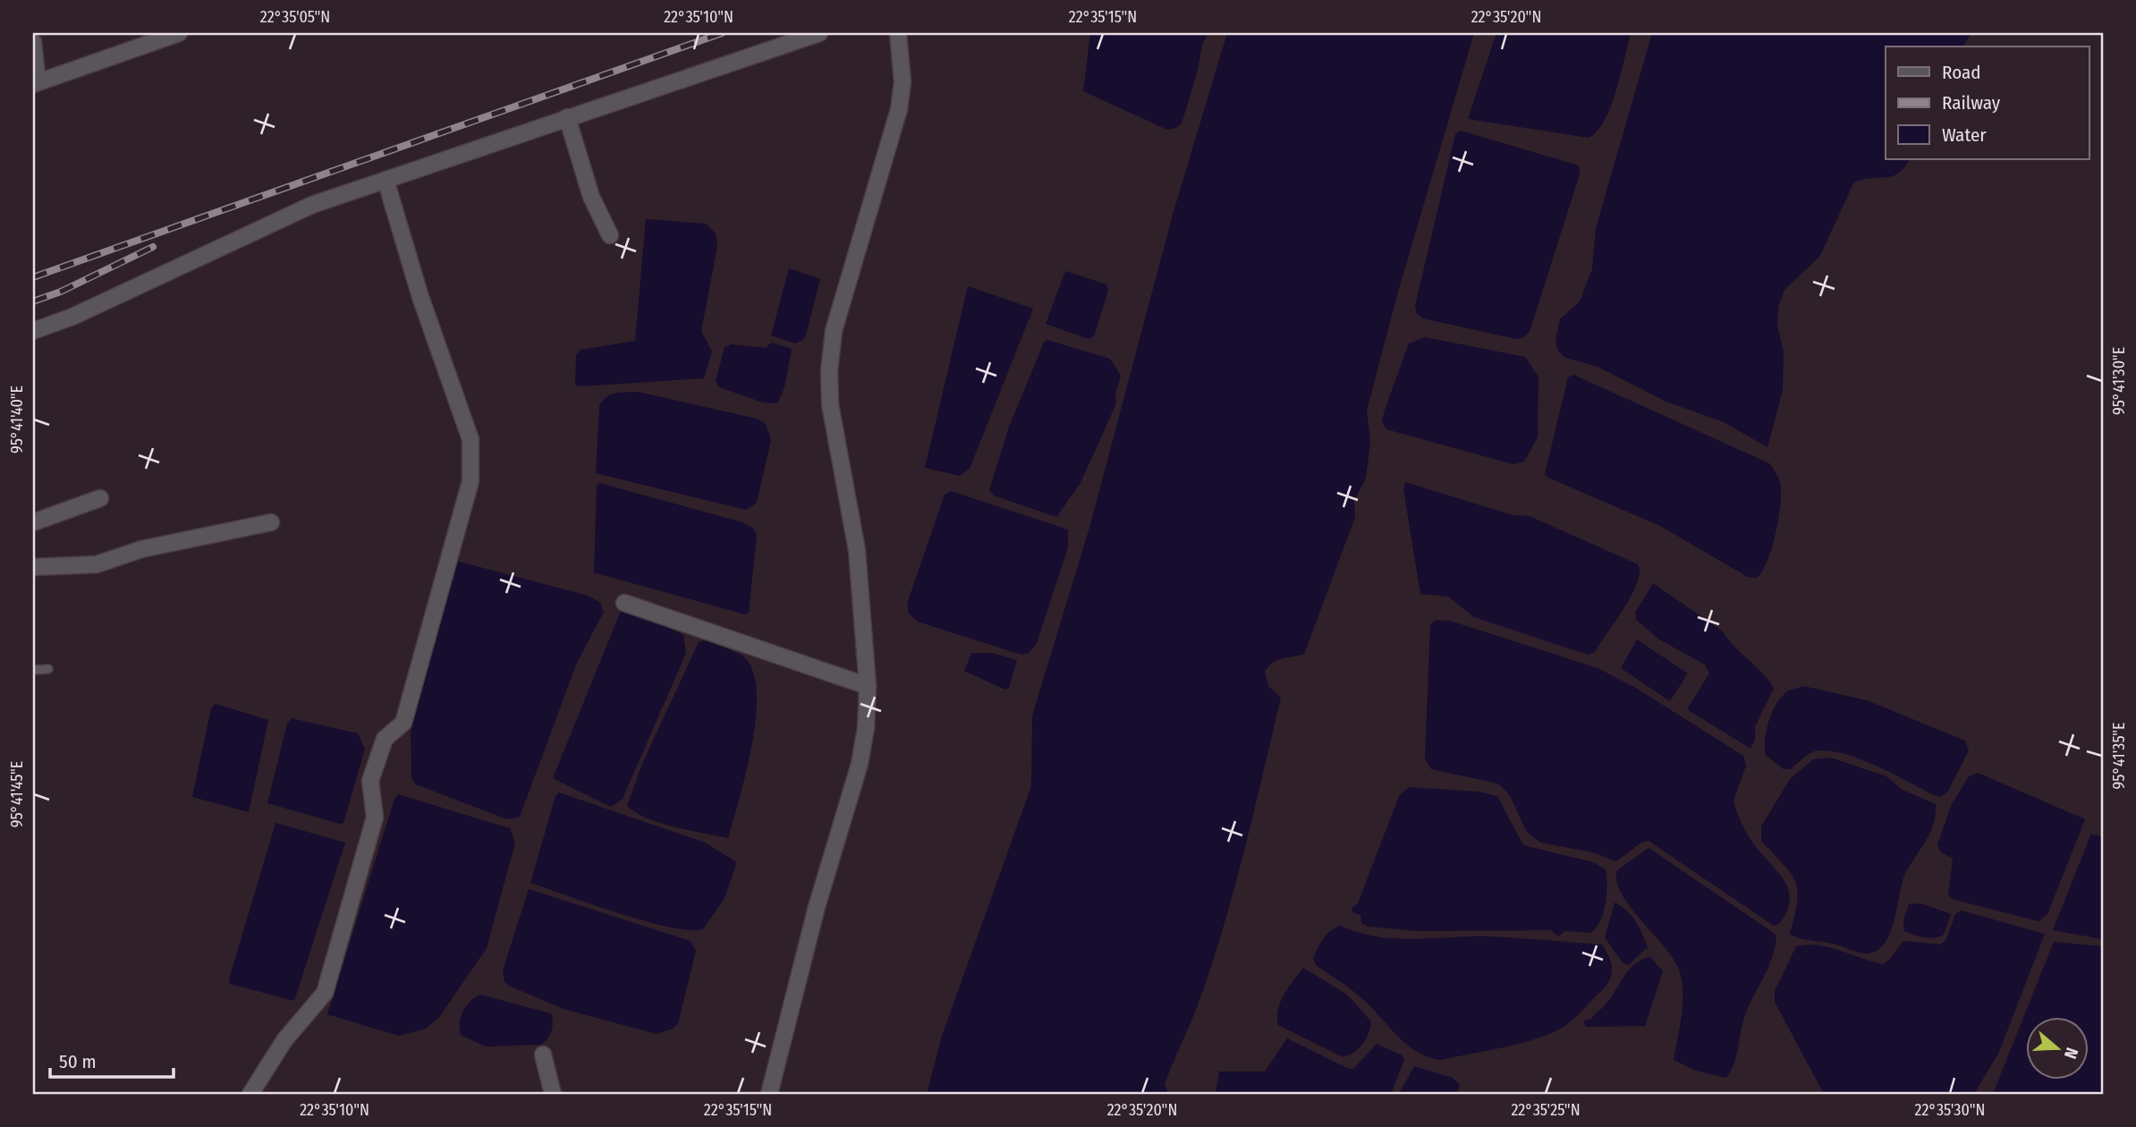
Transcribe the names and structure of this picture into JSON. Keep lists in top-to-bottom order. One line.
{"legend":["Road","Railway","Water"],"scale_bar":"50 m","north":"right","coordinates":["22°35'05\"N","22°35'10\"N","22°35'15\"N","22°35'20\"N","95°41'30\"E","95°41'40\"E","95°41'35\"E","95°41'45\"E","22°35'25\"N","22°35'30\"N"]}
